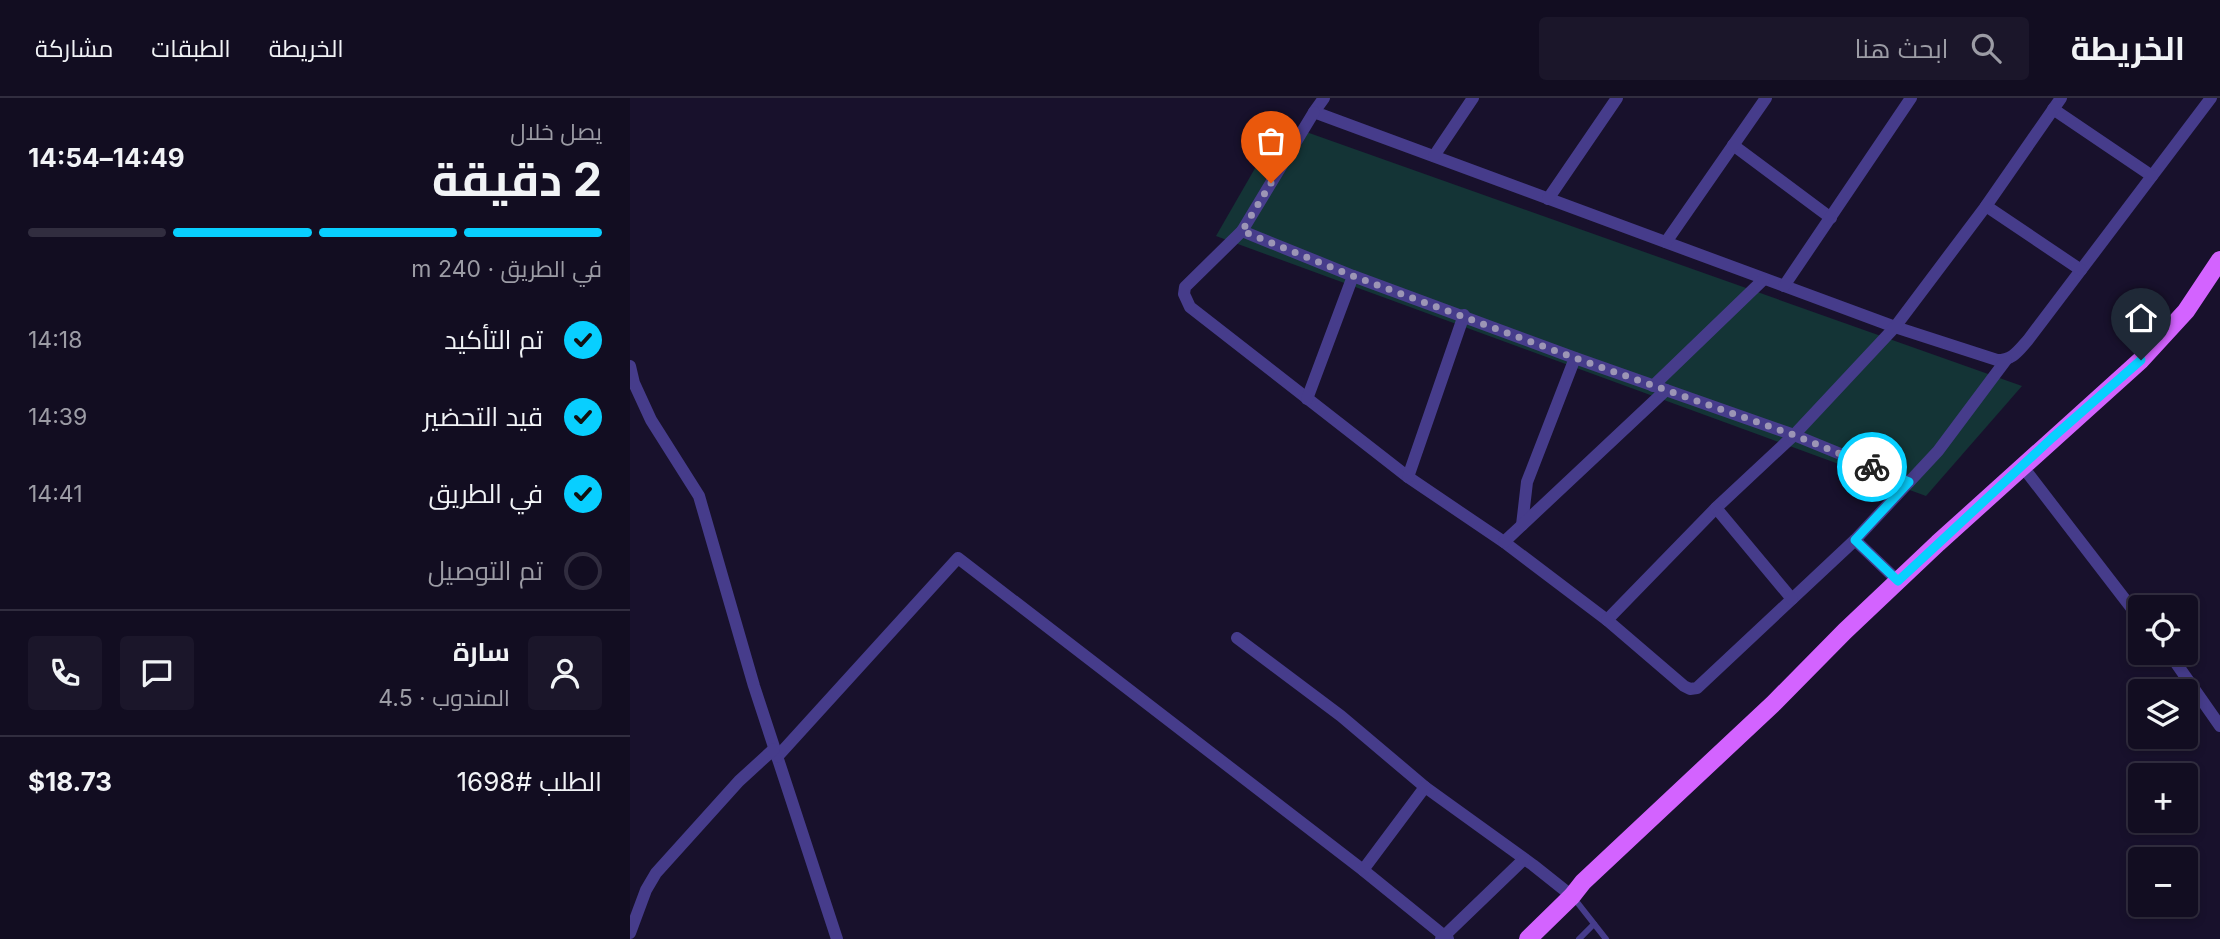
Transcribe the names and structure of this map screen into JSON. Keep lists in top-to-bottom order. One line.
{"page":{"header":"الخريطة","search":"ابحث هنا","nav":["الخريطة","الطبقات","مشاركة"],"heading":["2 دقيقة","يصل خلال","14:49–14:54"],"panel":["سارة","المندوب · 4.5","الطلب #1698","$18.73"],"bar":"في الطريق · 240 m","list":[["تم التأكيد","14:18"],["قيد التحضير","14:39"],["في الطريق","14:41"],"تم التوصيل"],"map_buttons":["+","−"]}}
